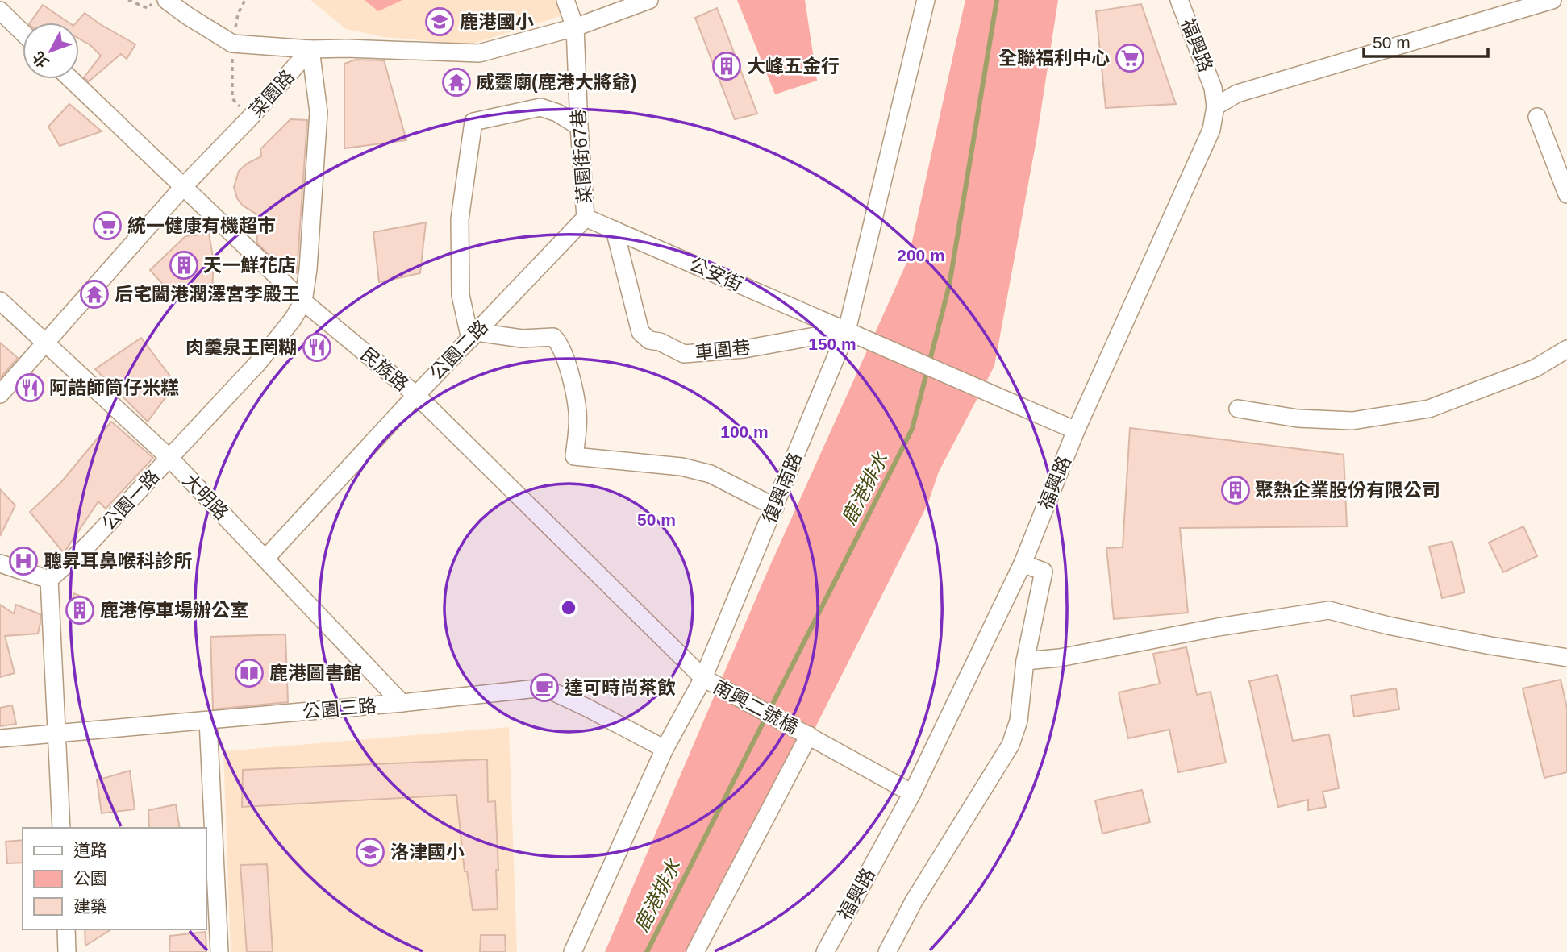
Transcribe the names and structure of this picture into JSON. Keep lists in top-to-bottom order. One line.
{"streets":{"street":["福興路","菜園路","菜園街67巷","公安街","公園二路","車圍巷","民族路","復興南路","大明路","公園一路","南興二號橋","公園三路"]},"crossings":[["福興路","公安街"],["福興路","南興二號橋"],["菜園路","民族路"],["菜園路","大明路"],["菜園街67巷","公安街"],["菜園街67巷","公園二路"],["公安街","公園二路"],["公安街","車圍巷"],["公安街","復興南路"],["公園二路","民族路"],["公園二路","大明路"],["車圍巷","復興南路"],["民族路","復興南路"],["民族路","公園一路"],["民族路","南興二號橋"],["復興南路","南興二號橋"],["復興南路","公園三路"],["大明路","公園一路"],["大明路","公園三路"]],"water":["鹿港排水"],"places":{"school or university":["鹿港國小","洛津國小"],"supermarket":["全聯福利中心","統一健康有機超市"],"building":["大峰五金行","天一鮮花店","聚熱企業股份有限公司","鹿港停車場辦公室"],"temple":["威靈廟(鹿港大將爺)","后宅闔港潤澤宮李殿王"],"restaurant":["肉羹泉王罔糊","阿誥師筒仔米糕"],"hospital":["聰昇耳鼻喉科診所"],"library":["鹿港圖書館"],"cafe":["達可時尚茶飲"]},"legend":["道路","公園","建築"],"scale_bar":"50 m","north":"bottom left","rings":["200 m","150 m","100 m","50 m"]}
